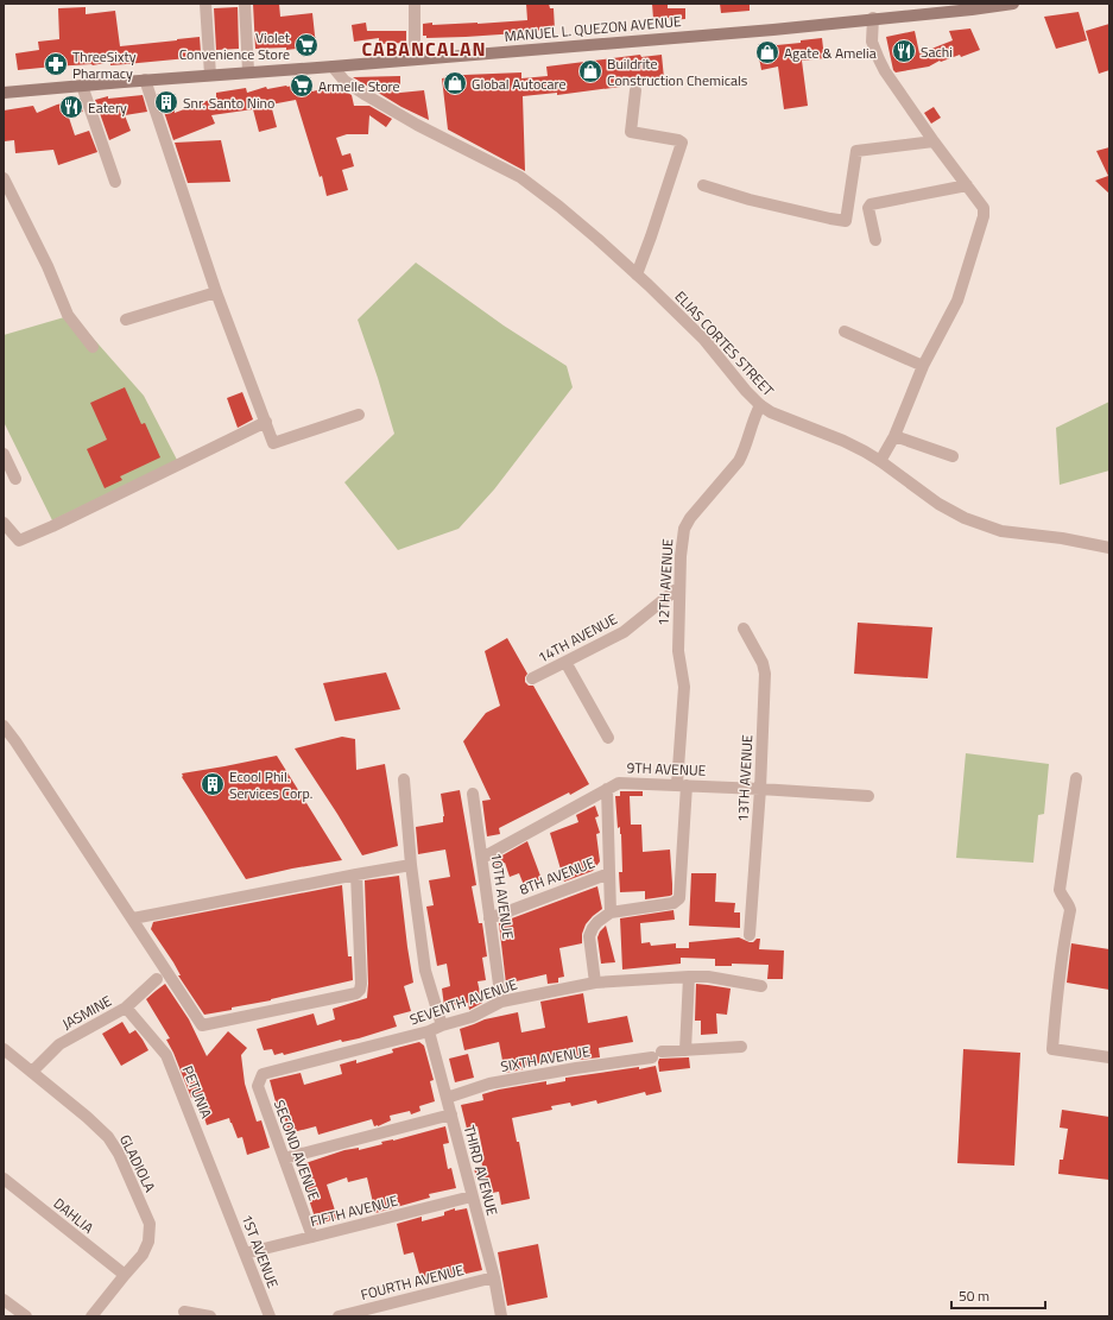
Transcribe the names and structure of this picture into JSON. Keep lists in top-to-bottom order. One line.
{"streets":{"main road":["MANUEL L. QUEZON AVENUE"],"street":["ELIAS CORTES STREET","12TH AVENUE","14TH AVENUE","9TH AVENUE","13TH AVENUE","8TH AVENUE","10TH AVENUE","SEVENTH AVENUE","JASMINE","SIXTH AVENUE","PETUNIA","SECOND AVENUE","GLADIOLA","THIRD AVENUE","FIFTH AVENUE","DAHLIA","1ST AVENUE","FOURTH AVENUE"]},"crossings":[["MANUEL L. QUEZON AVENUE","ELIAS CORTES STREET"],["ELIAS CORTES STREET","12TH AVENUE"],["12TH AVENUE","14TH AVENUE"],["12TH AVENUE","9TH AVENUE"],["9TH AVENUE","13TH AVENUE"],["9TH AVENUE","10TH AVENUE"],["8TH AVENUE","10TH AVENUE"],["10TH AVENUE","SEVENTH AVENUE"],["SEVENTH AVENUE","SECOND AVENUE"],["SEVENTH AVENUE","THIRD AVENUE"],["JASMINE","PETUNIA"],["JASMINE","GLADIOLA"],["SIXTH AVENUE","THIRD AVENUE"],["PETUNIA","1ST AVENUE"],["SECOND AVENUE","FIFTH AVENUE"],["GLADIOLA","DAHLIA"],["THIRD AVENUE","FIFTH AVENUE"],["THIRD AVENUE","FOURTH AVENUE"],["FIFTH AVENUE","1ST AVENUE"]],"districts":["CABANCALAN"],"places":{"supermarket":["Violet Convenience Store","Armelle Store"],"restaurant":["Sachi","Eatery"],"shop":["Agate & Amelia","Buildrite Construction Chemicals","Global Autocare"],"pharmacy":["ThreeSixty Pharmacy"],"building":["Snr. Santo Nino","Ecool Phil. Services Corp."]},"scale_bar":"50 m"}
